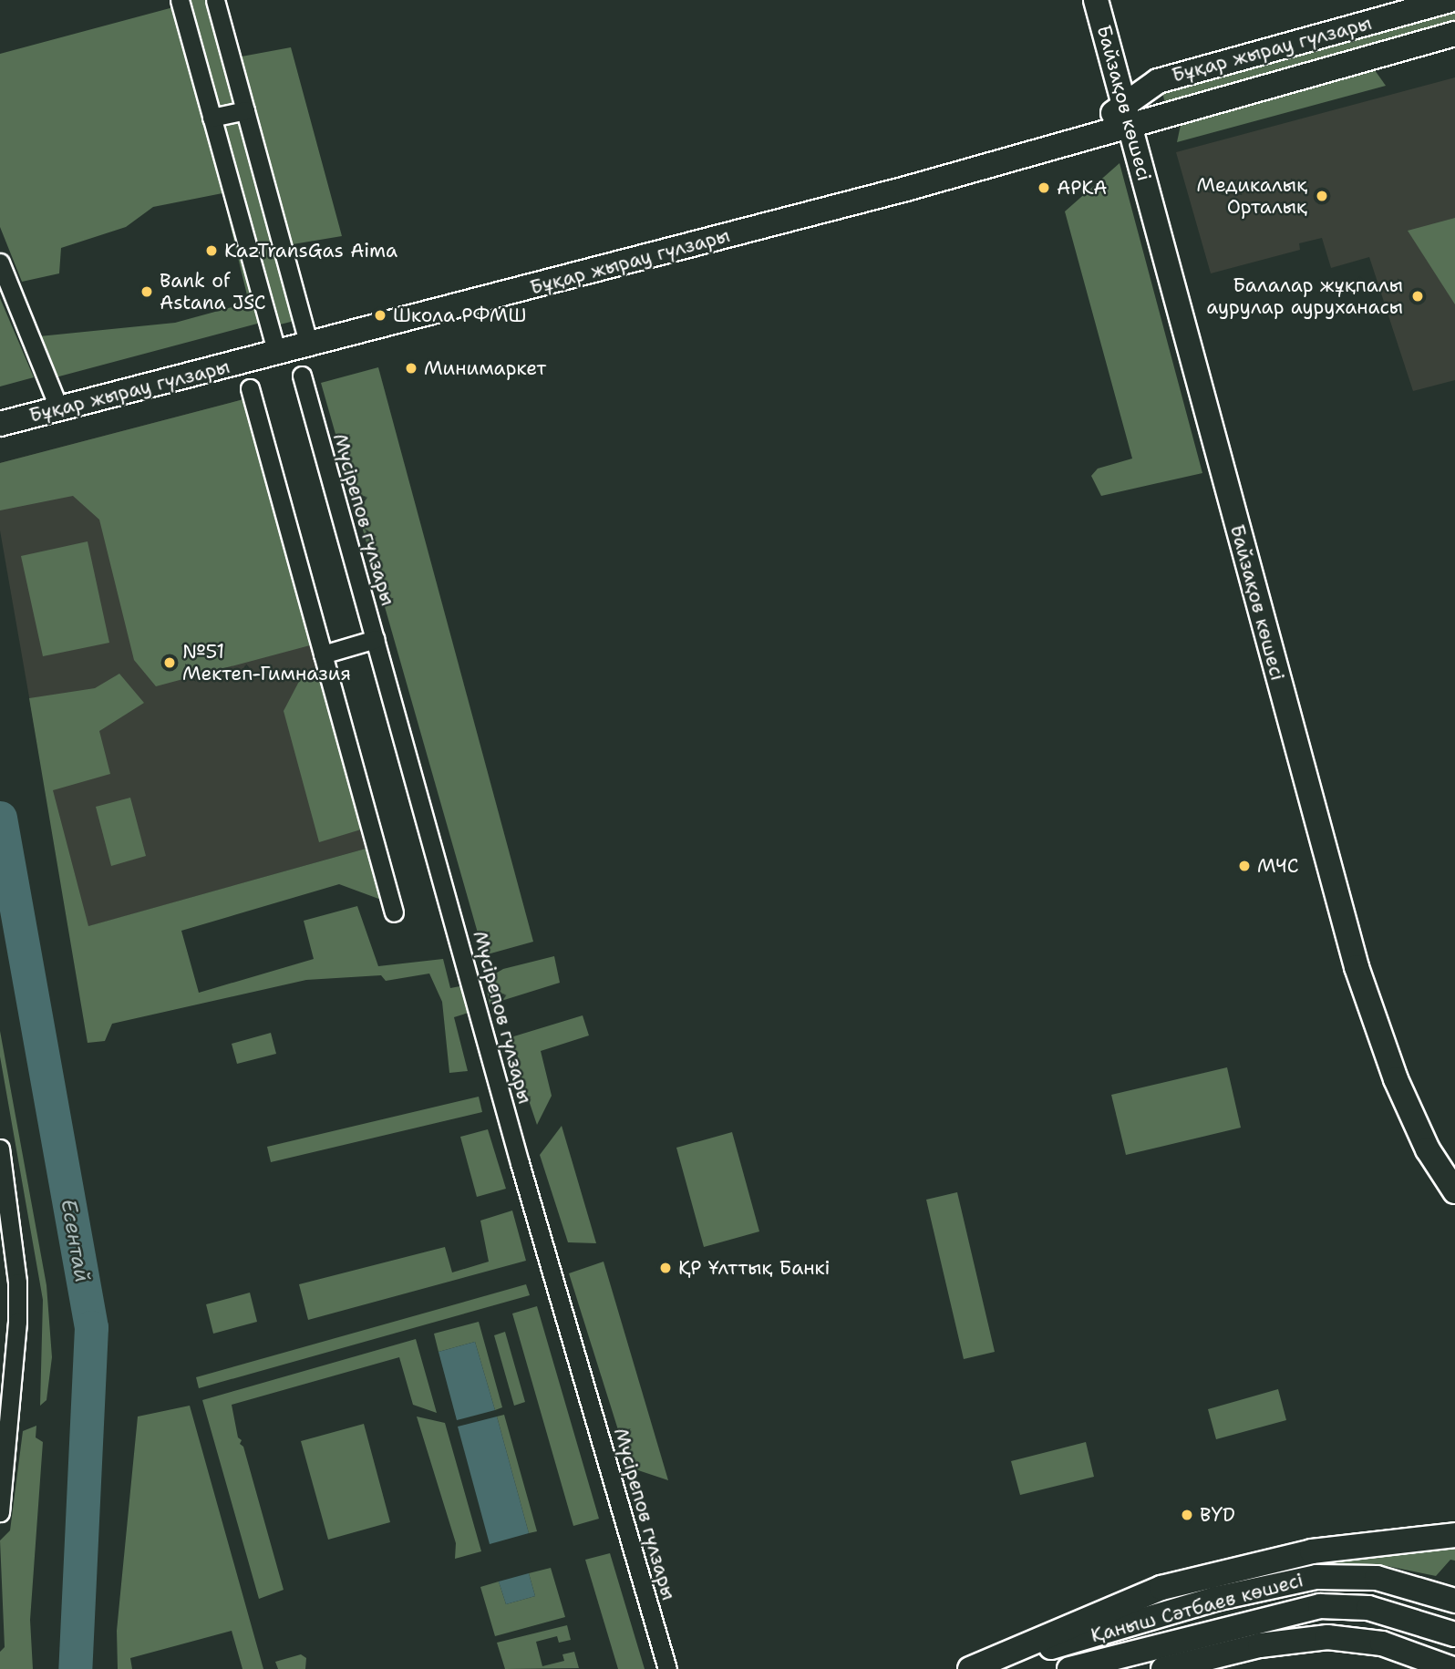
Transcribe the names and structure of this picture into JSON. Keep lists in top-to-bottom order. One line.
{"streets":{"street":["Бұқар жырау гүлзары","Байзақов көшесі","Мүсірепов гүлзары","Қаныш Сәтбаев көшесі"]},"crossings":[["Бұқар жырау гүлзары","Байзақов көшесі"]],"water":["Есентай"],"places":["АРКА","Медикалық Орталық","KazTransGas Aima","Bank of Astana JSC","Балалар жұқпалы аурулар ауруханасы","Школа РФМШ","Минимаркет","№51 Мектеп-Гимназия","МЧС","ҚР Ұлттық Банкі","BYD"]}
